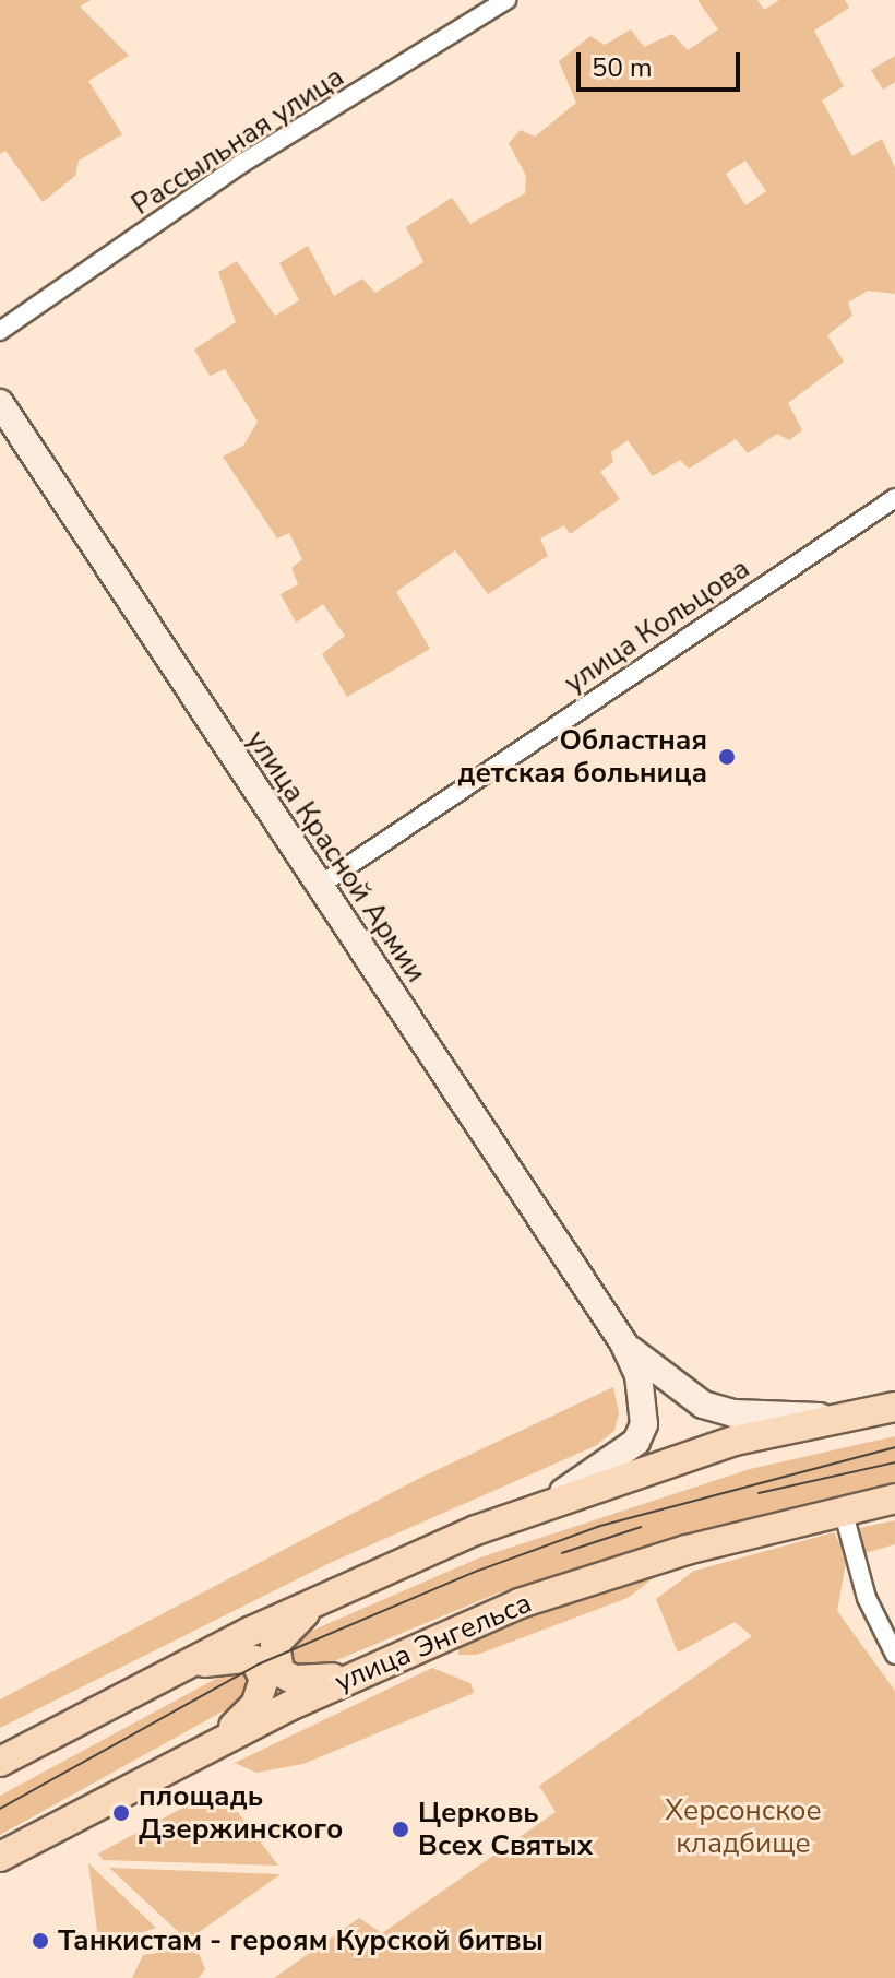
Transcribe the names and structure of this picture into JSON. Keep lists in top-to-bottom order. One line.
{"streets":{"main road":["улица Красной Армии","улица Энгельса"],"street":["Рассыльная улица","улица Кольцова"]},"crossings":[["улица Кольцова","улица Красной Армии"]],"parks":["Херсонское кладбище"],"places":["Областная детская больница","площадь Дзержинского","Церковь Всех Святых","Танкистам - героям Курской битвы"],"scale_bar":"50 m"}
